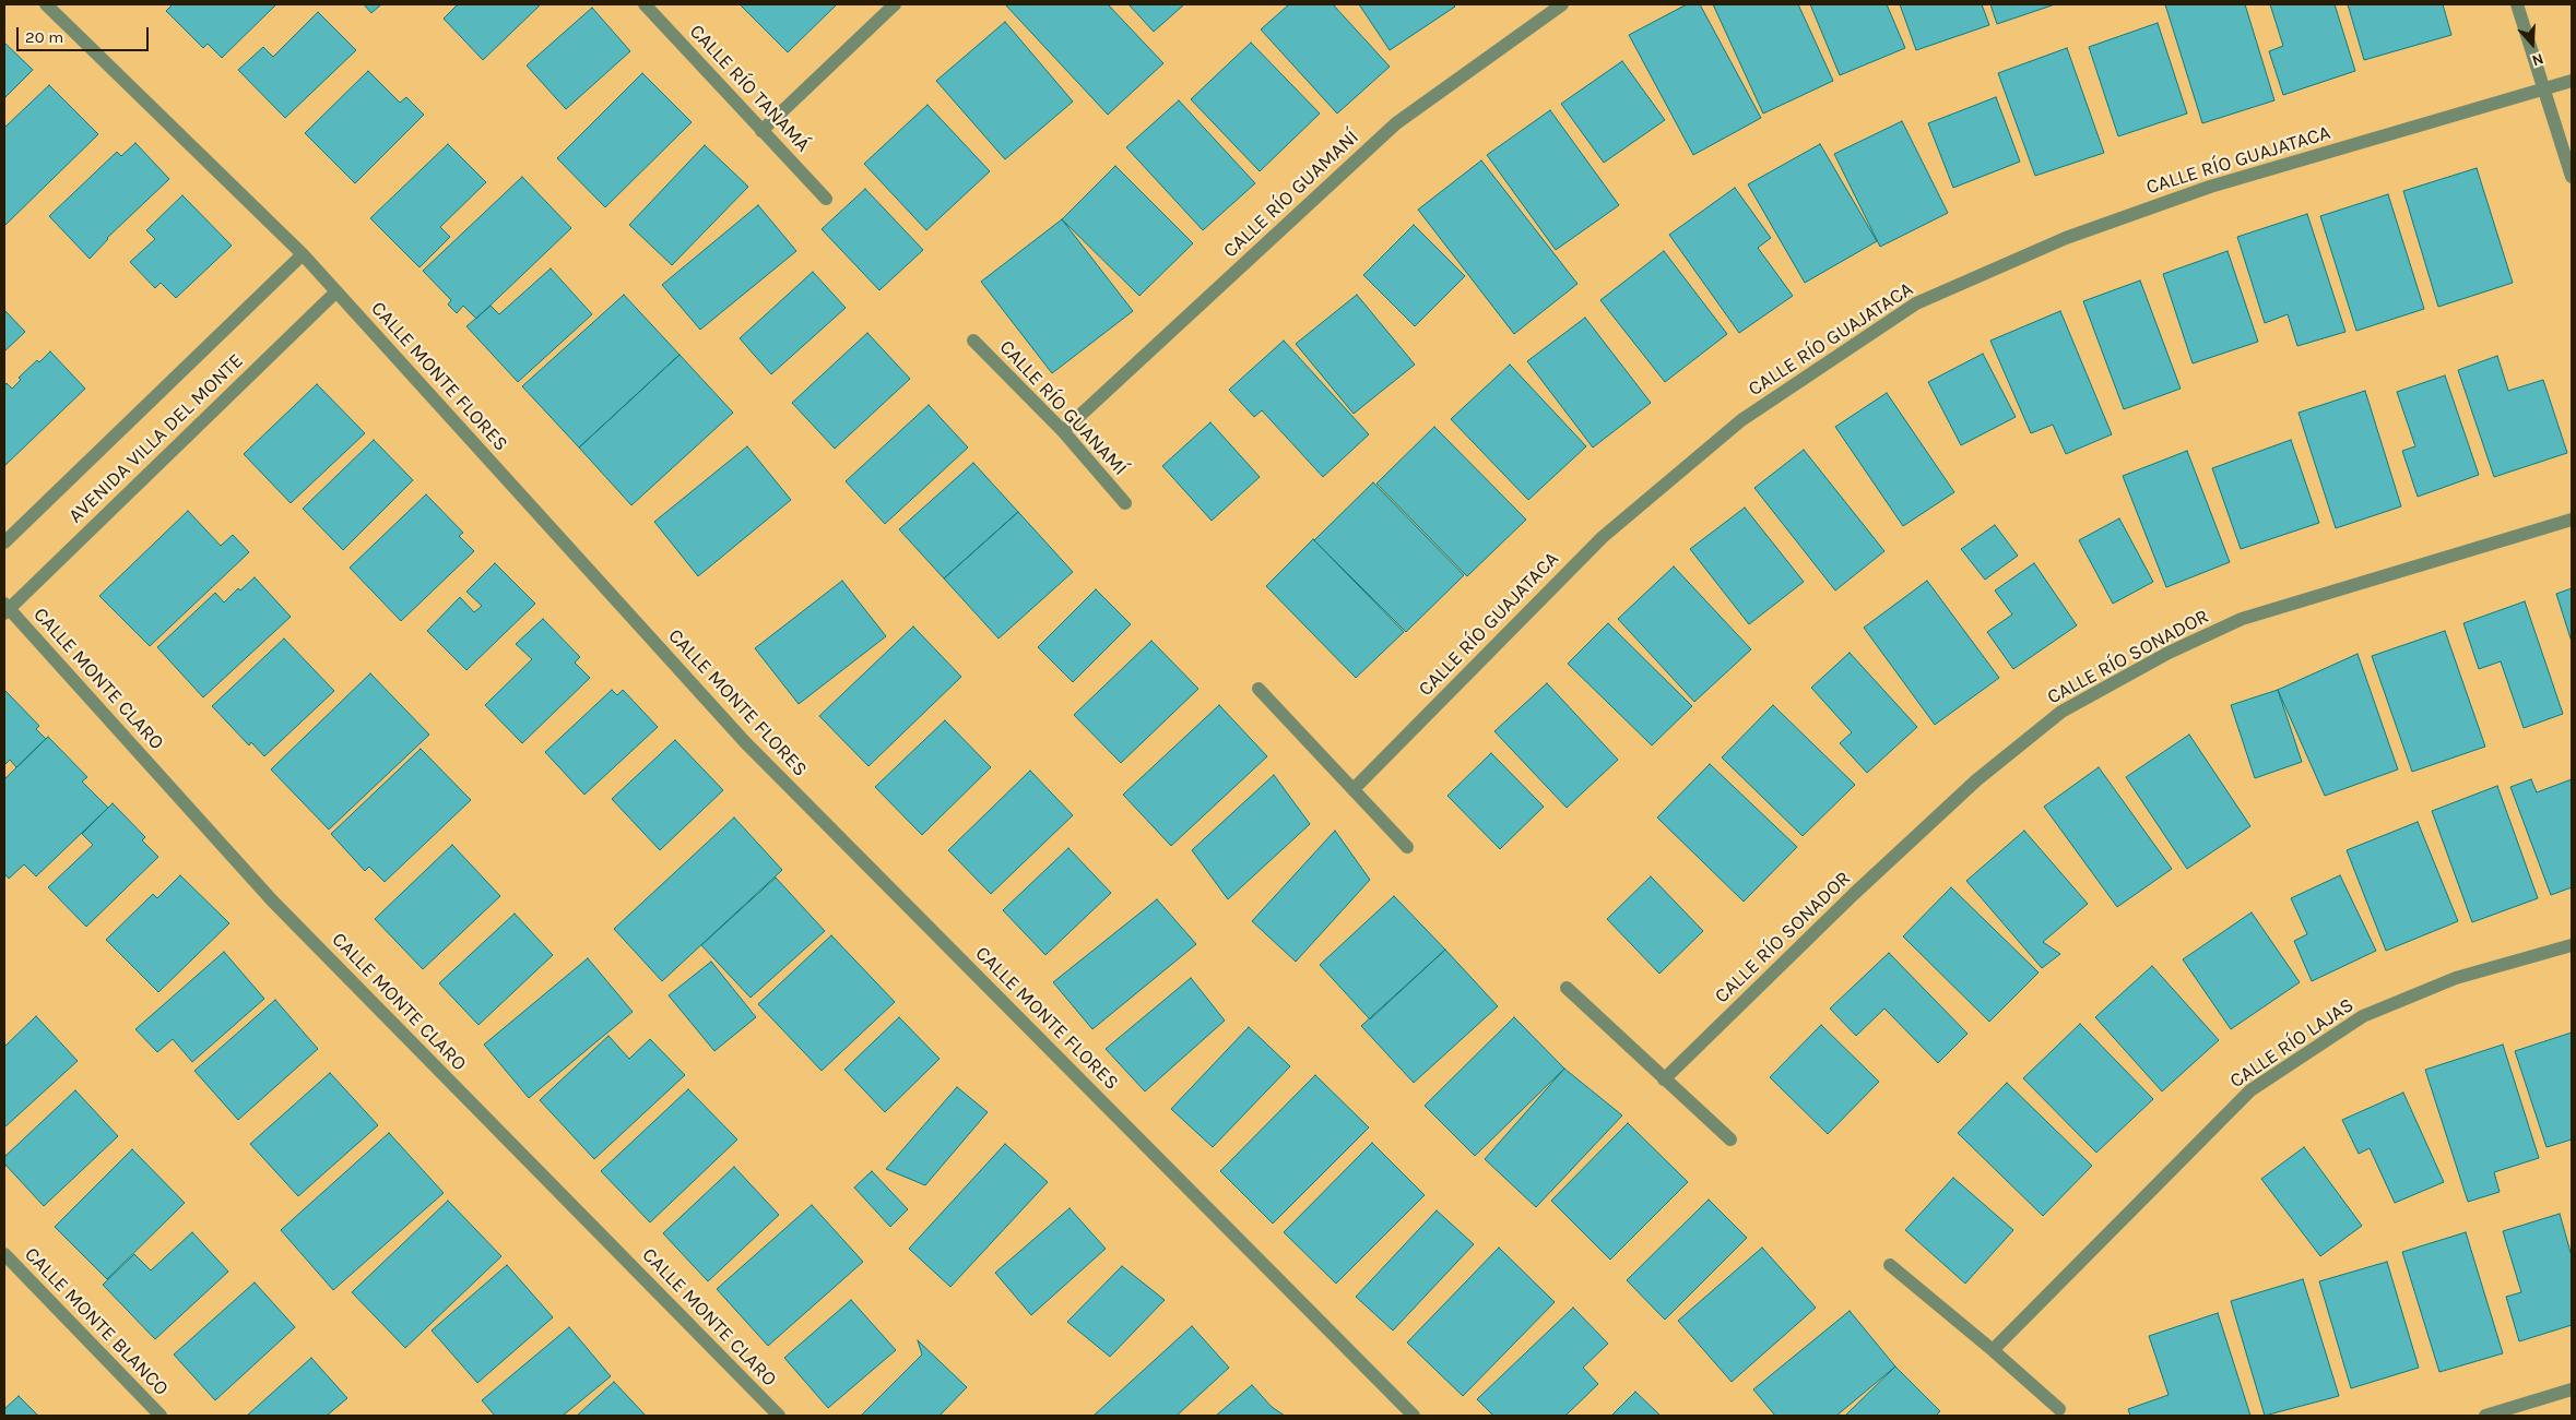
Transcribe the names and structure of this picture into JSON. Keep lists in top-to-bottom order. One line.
{"streets":{"street":["CALLE RÍO TANAMÁ","CALLE RÍO GUAJATACA","CALLE RÍO GUAMANÍ","CALLE MONTE FLORES","CALLE RÍO GUANAMÍ","AVENIDA VILLA DEL MONTE","CALLE RÍO SONADOR","CALLE MONTE CLARO","CALLE RÍO LAJAS","CALLE MONTE BLANCO"]},"crossings":[["CALLE RÍO GUAMANÍ","CALLE RÍO GUANAMÍ"],["CALLE MONTE FLORES","AVENIDA VILLA DEL MONTE"],["AVENIDA VILLA DEL MONTE","CALLE MONTE CLARO"]],"scale_bar":"20 m","north":"bottom"}
